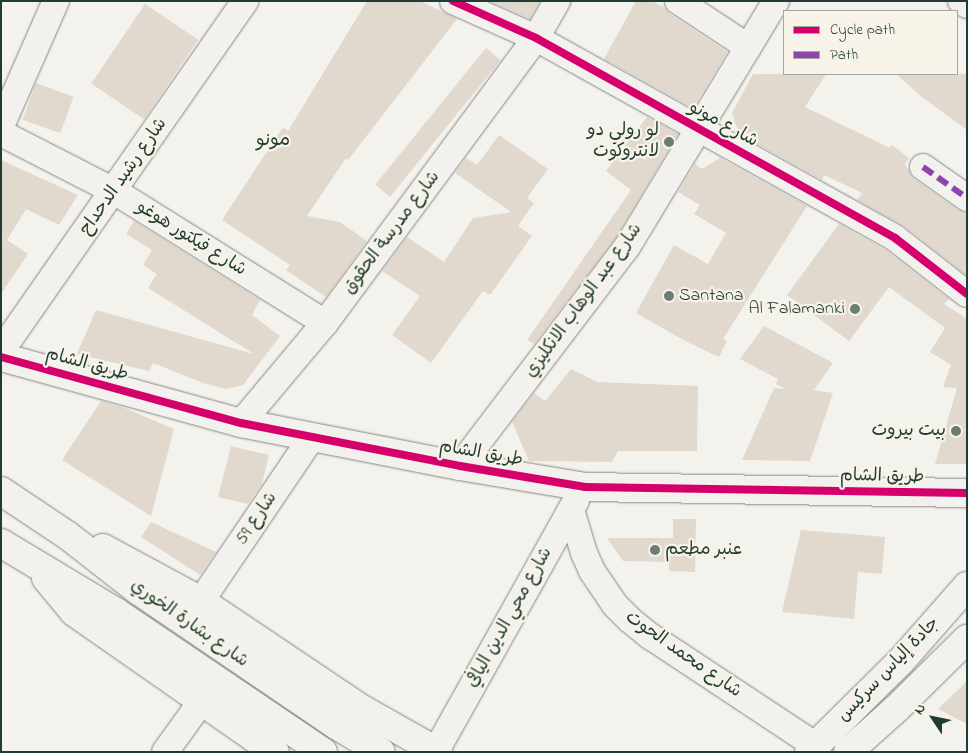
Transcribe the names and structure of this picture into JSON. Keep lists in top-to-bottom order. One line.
{"streets":{"main road":["طريق الشام","شارع بشارة الخوري","جادة إلياس سركيس"],"street":["شارع مونو","شارع رشيد الدحداح","شارع مدرسة الحقوق","شارع فيكتور هوغو","شارع عبد الوهاب الانكليزي","شارع 59","شارع محي الدين اليافي","شارع محمد الحوت"]},"crossings":[["شارع مونو","شارع مدرسة الحقوق"],["شارع مونو","شارع عبد الوهاب الانكليزي"],["شارع رشيد الدحداح","شارع فيكتور هوغو"],["شارع مدرسة الحقوق","شارع فيكتور هوغو"],["شارع مدرسة الحقوق","طريق الشام"],["شارع عبد الوهاب الانكليزي","طريق الشام"],["طريق الشام","شارع 59"],["طريق الشام","شارع محي الدين اليافي"],["شارع محي الدين اليافي","شارع محمد الحوت"],["شارع محمد الحوت","جادة إلياس سركيس"]],"districts":["مونو"],"places":["لو رولي دو لانتروكوت","Santana","Al Falamanki","بيت بيروت","عنبر مطعم"],"legend":["Cycle path","Path"],"north":"top left"}
